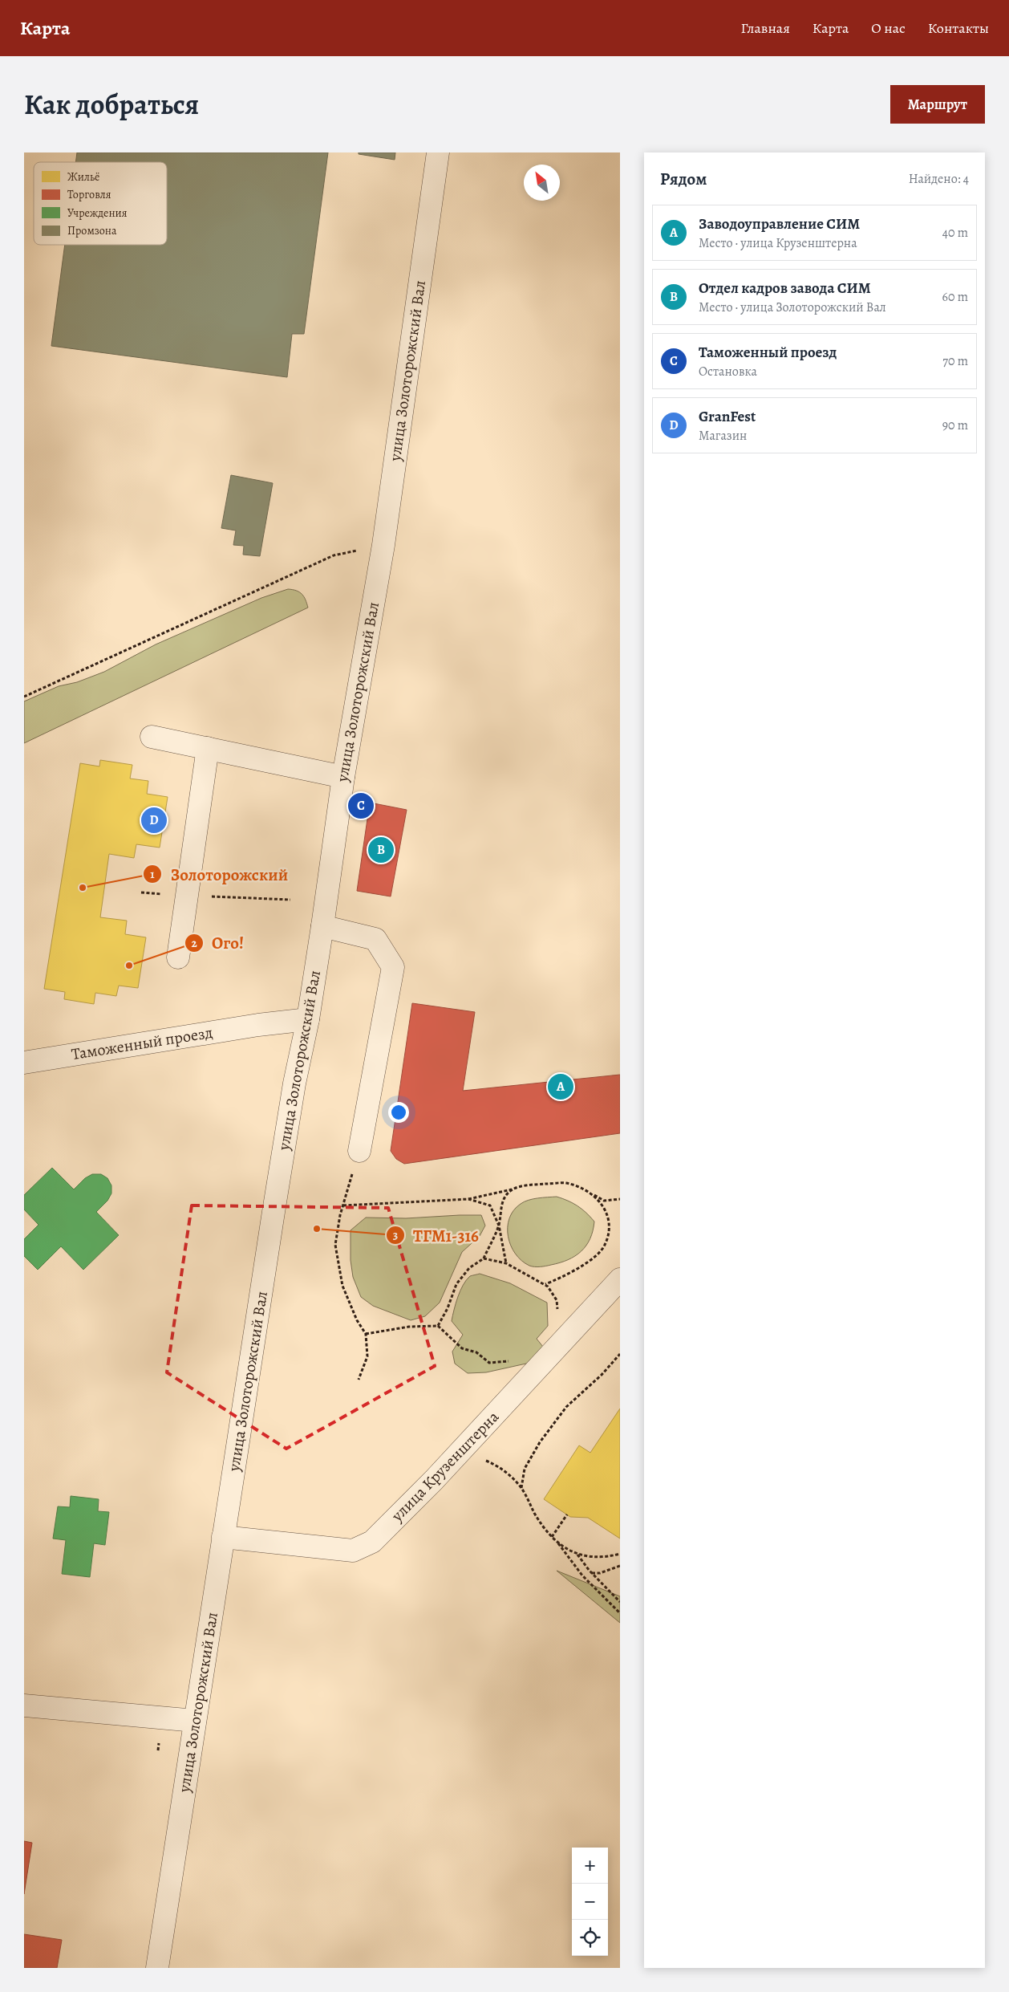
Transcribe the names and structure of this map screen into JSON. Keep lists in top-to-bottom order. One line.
{"streets":{"street":["улица Золоторожский Вал","Таможенный проезд","улица Крузенштерна"]},"crossings":[["улица Золоторожский Вал","Таможенный проезд"],["улица Золоторожский Вал","улица Крузенштерна"]],"places":["Золоторожский","Ого!","ТГМ1-316"],"legend":["Жильё","Торговля","Учреждения","Промзона"],"north":"top left","page":{"header":"Карта","nav":["Главная","Карта","О нас","Контакты"],"title":"Как добраться","buttons":"Маршрут","heading":["Рядом","Найдено: 4"],"list":[{"mark":"A","name":"Заводоуправление СИМ","note":"Место · улица Крузенштерна","value":"40 m"},{"mark":"B","name":"Отдел кадров завода СИМ","note":"Место · улица Золоторожский Вал","value":"60 m"},{"mark":"C","name":"Таможенный проезд","note":"Остановка","value":"70 m"},{"mark":"D","name":"GranFest","note":"Магазин","value":"90 m"}],"pins":["C","D","B","A"],"map_buttons":["+","−"]}}
